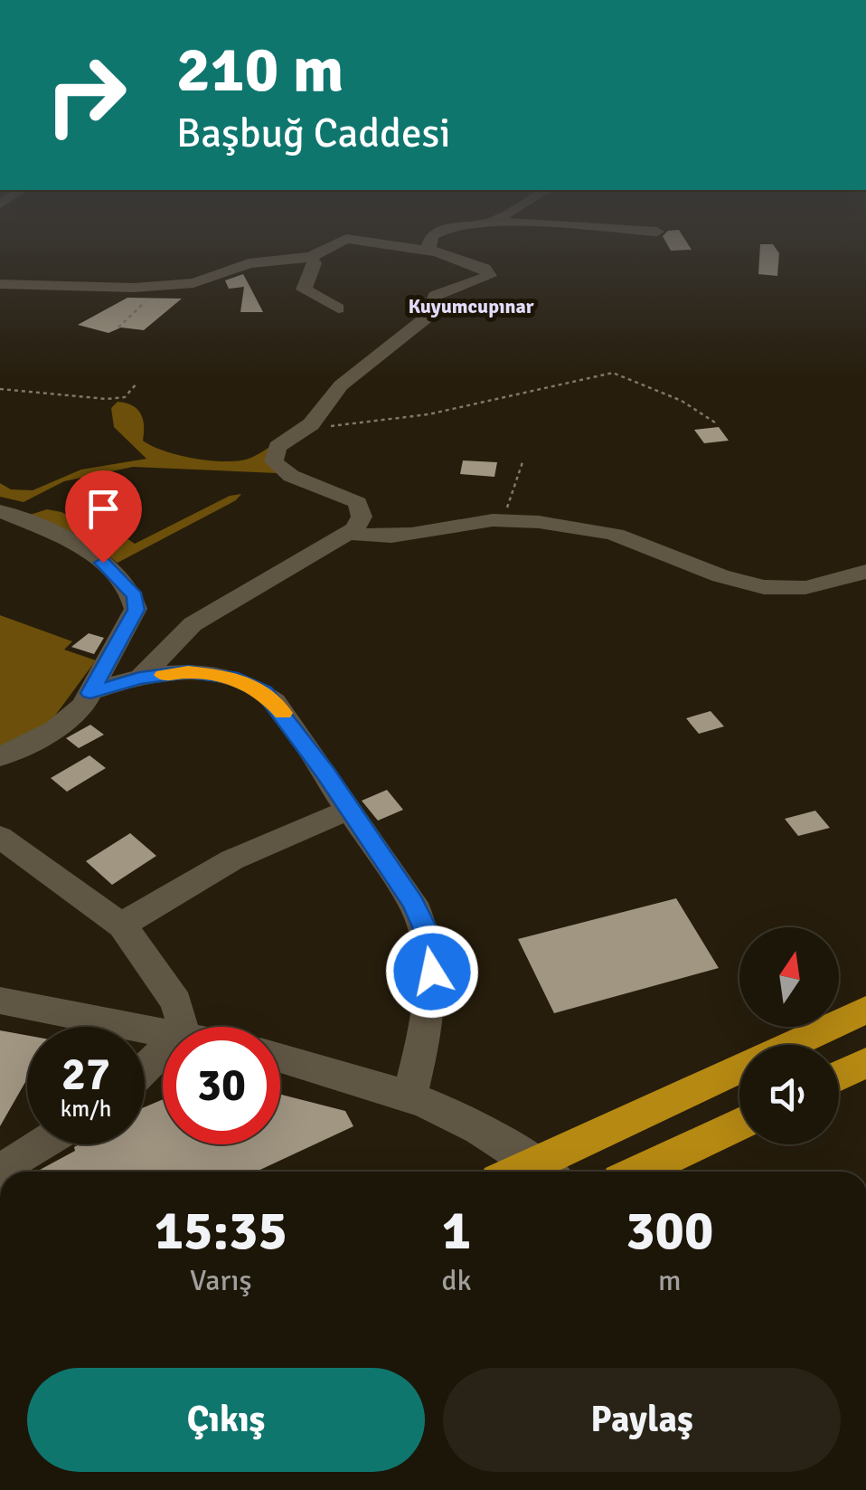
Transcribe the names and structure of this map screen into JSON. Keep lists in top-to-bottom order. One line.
{"districts":["Kuyumcupınar"],"north":"top","page":{"turn":["210 m","Başbuğ Caddesi"],"speed":"27 km/h","limit":"30","eta":["15:35","Varış","1","dk","300","m"],"buttons":["Çıkış","Paylaş"]}}
